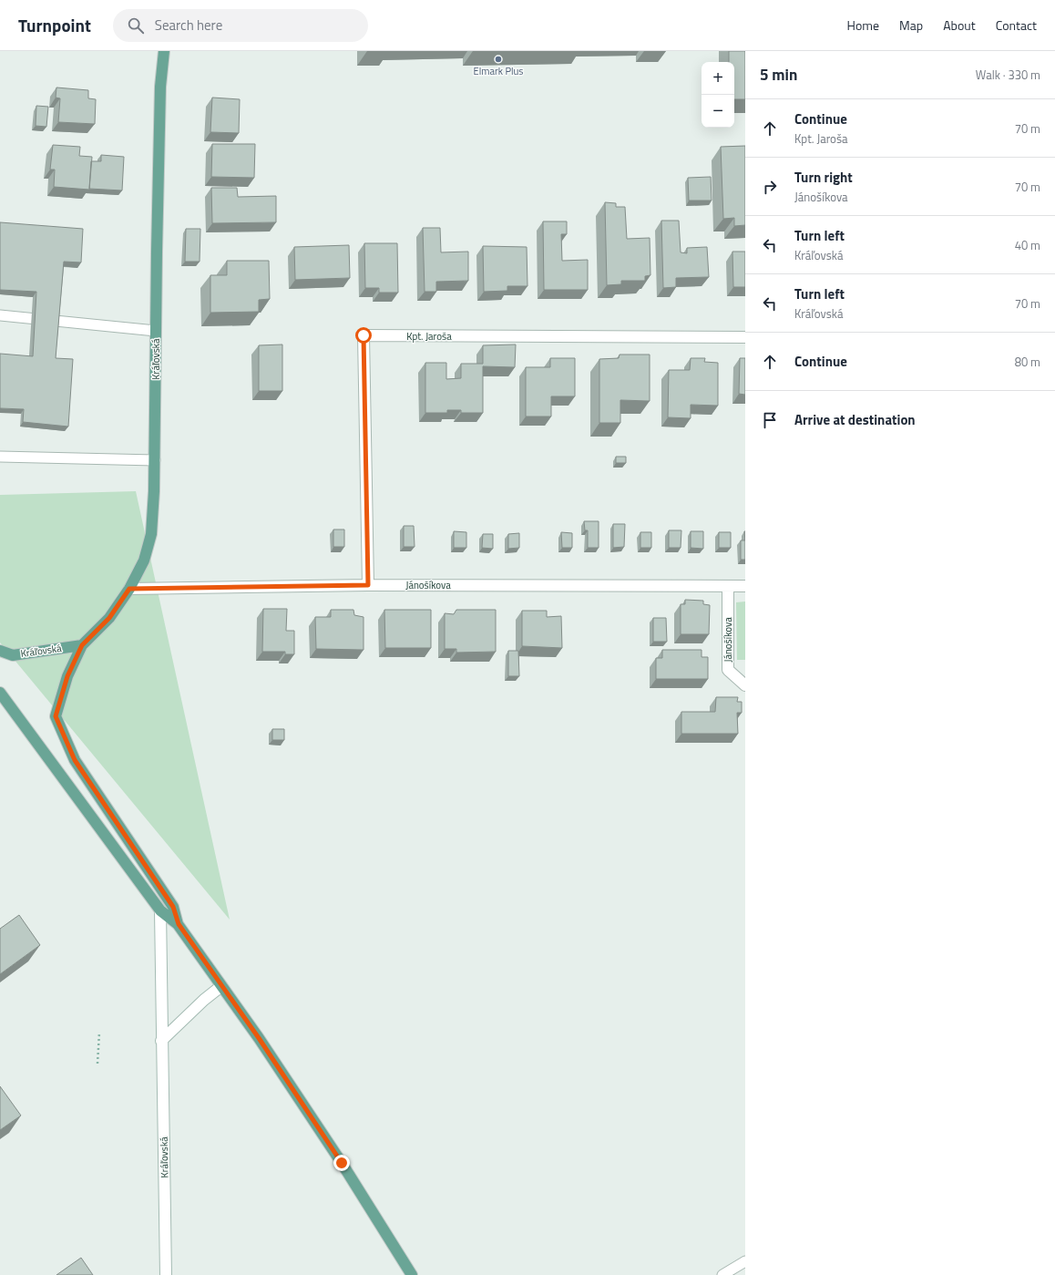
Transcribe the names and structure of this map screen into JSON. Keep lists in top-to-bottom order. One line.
{"streets":{"main road":["Kráľovská"],"street":["Kpt. Jaroša","Jánošíkova"]},"crossings":[["Kpt. Jaroša","Jánošíkova"],["Kráľovská","Jánošíkova"]],"places":["Elmark Plus"],"page":{"header":"Turnpoint","search":"Search here","nav":["Home","Map","About","Contact"],"heading":["5 min","Walk · 330 m"],"map_buttons":["+","−"],"list":[["Continue","Kpt. Jaroša","70 m"],["Turn right","Jánošíkova","70 m"],["Turn left","Kráľovská","40 m"],["Turn left","Kráľovská","70 m"],["Continue","80 m"],"Arrive at destination"]}}
